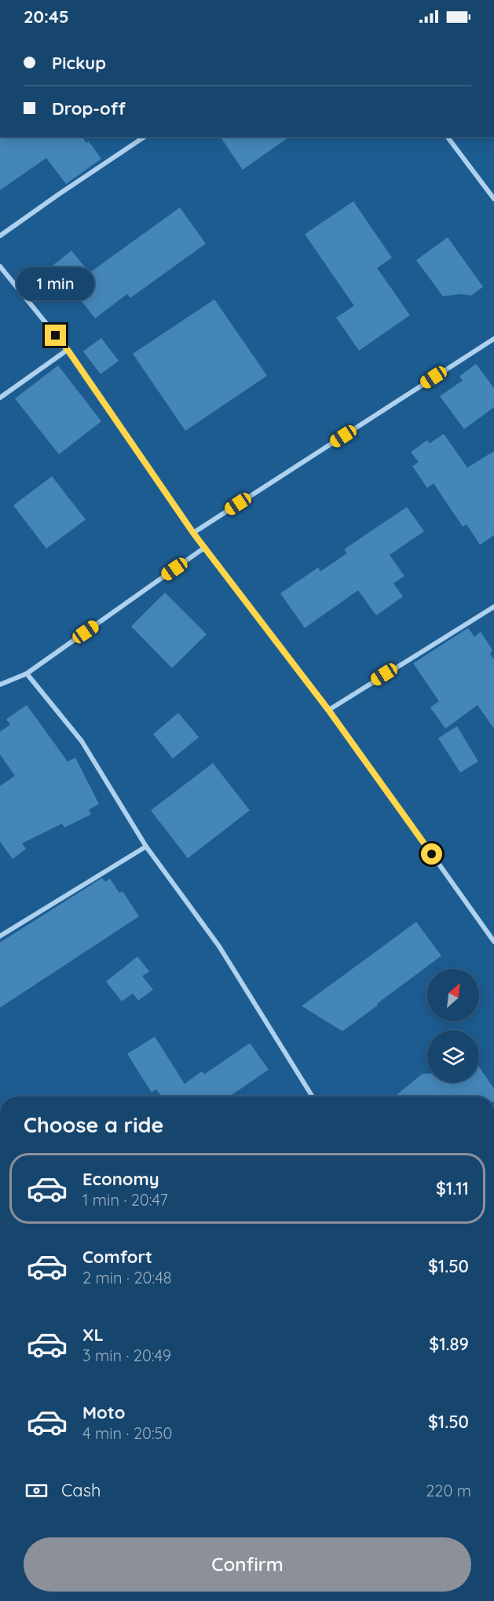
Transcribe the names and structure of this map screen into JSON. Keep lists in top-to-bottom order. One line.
{"north":"top right","page":{"status":"20:45","banner":["Pickup","Drop-off"],"bubble":"1 min","heading":"Choose a ride","list":[{"name":"Economy","note":"1 min · 20:47","value":"$1.11"},{"name":"Comfort","note":"2 min · 20:48","value":"$1.50"},{"name":"XL","note":"3 min · 20:49","value":"$1.89"},{"name":"Moto","note":"4 min · 20:50","value":"$1.50"}],"pay":["Cash","220 m"],"buttons":"Confirm"}}
